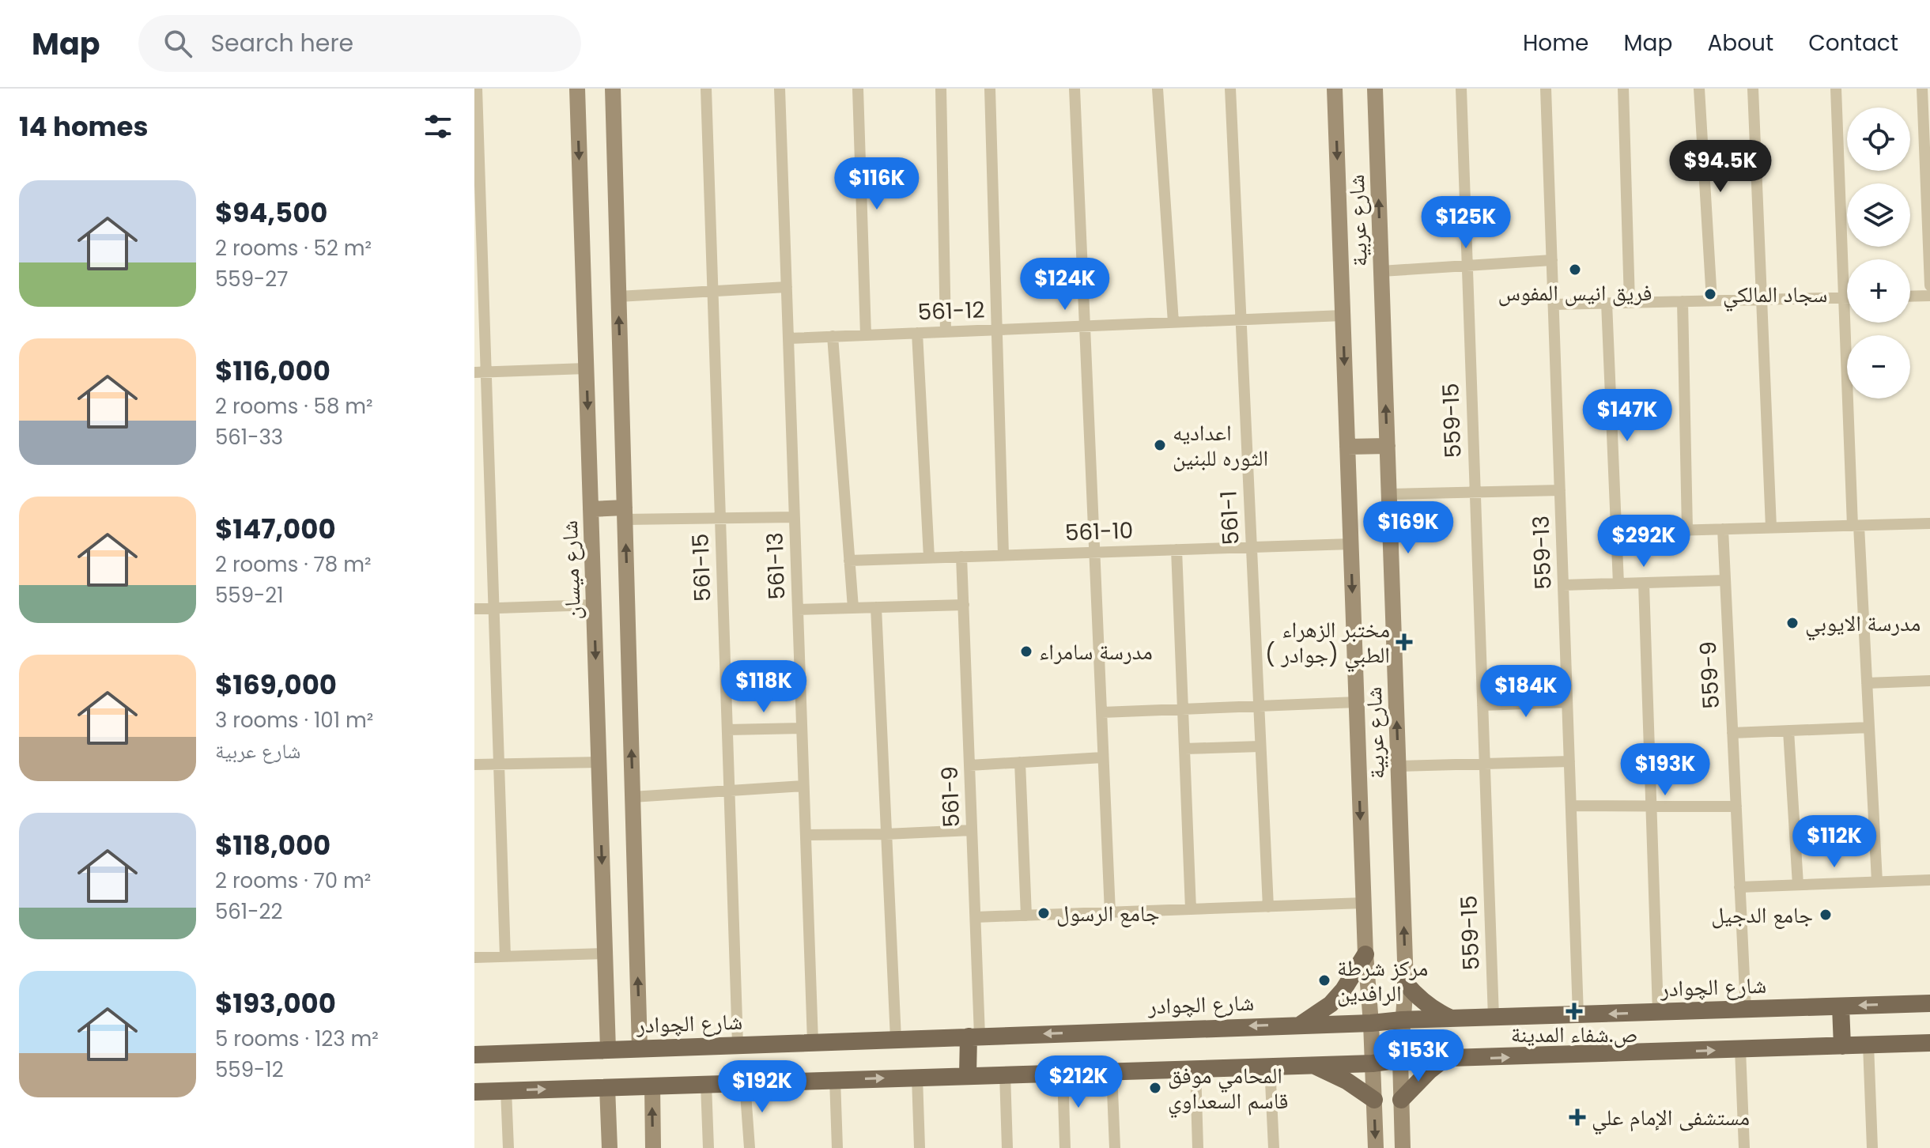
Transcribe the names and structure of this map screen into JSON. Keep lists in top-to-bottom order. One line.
{"streets":{"main road":["شارع عربية","شارع ميسان","شارع الچوادر"],"street":["561-12","559-15","561-1","561-10","559-13","561-13","561-15","559-9","561-9"]},"crossings":[["شارع عربية","561-12"],["شارع عربية","561-10"],["شارع عربية","شارع الچوادر"],["561-12","561-1"],["561-12","561-13"],["559-15","شارع الچوادر"],["561-1","561-10"],["561-10","561-9"],["559-13","شارع الچوادر"],["561-13","شارع الچوادر"],["561-15","شارع الچوادر"],["شارع ميسان","شارع الچوادر"],["559-9","شارع الچوادر"],["561-9","شارع الچوادر"]],"places":{"other":["فريق انيس المفوس","سجاد المالكي","اعداديه الثوره للبنين","مدرسة الايوبي","مدرسة سامراء","جامع الرسول","جامع الدجيل","مركز شرطة الرافدين","المحامي موفق قاسم السعداوي"],"health":["مختبر الزهراء الطبي (جوادر )","ص.شفاء المدينة","مستشفى الإمام علي"]},"page":{"header":"Map","search":"Search here","nav":["Home","Map","About","Contact"],"heading":"14 homes","map_buttons":["+","−"],"price":["$94.5K","$116K","$125K","$124K","$147K","$169K","$292K","$118K","$184K","$193K","$112K","$153K","$212K","$192K"],"list":[{"name":"$94,500","note":"2 rooms · 52 m² · 559-27"},{"name":"$116,000","note":"2 rooms · 58 m² · 561-33"},{"name":"$147,000","note":"2 rooms · 78 m² · 559-21"},{"name":"$169,000","note":"3 rooms · 101 m² · شارع عربية"},{"name":"$118,000","note":"2 rooms · 70 m² · 561-22"},{"name":"$193,000","note":"5 rooms · 123 m² · 559-12"}]}}
